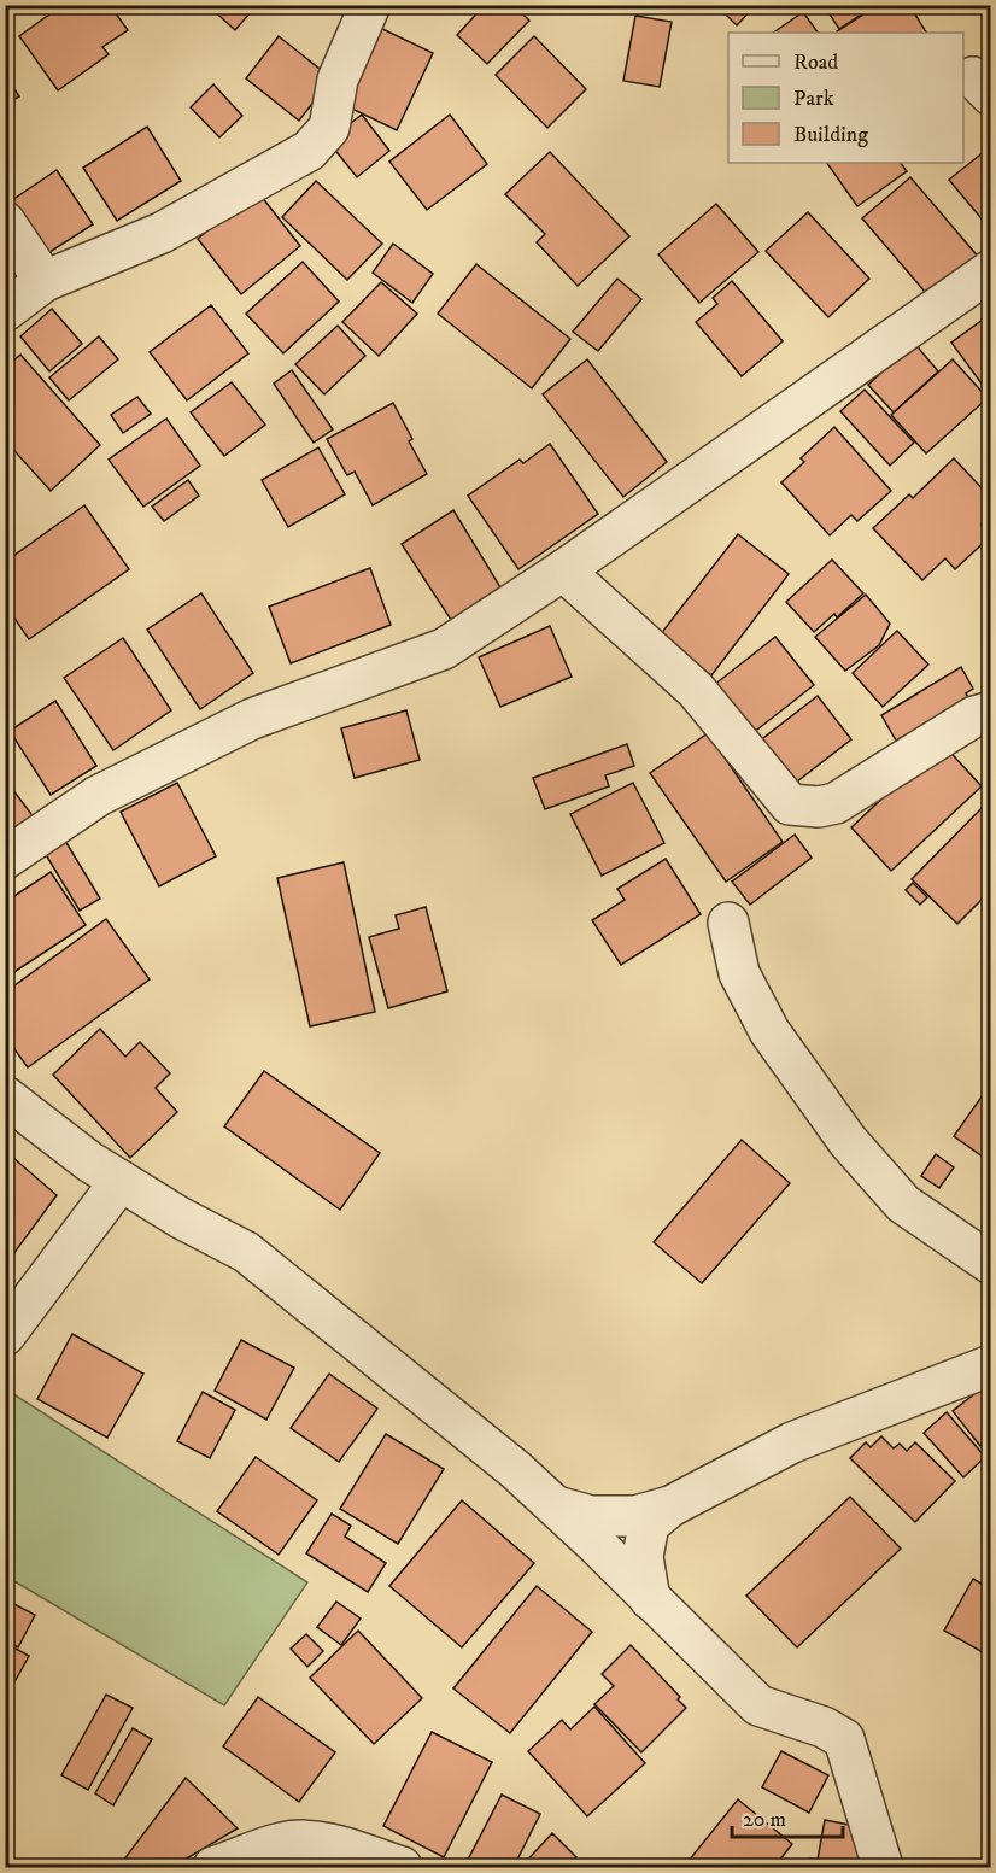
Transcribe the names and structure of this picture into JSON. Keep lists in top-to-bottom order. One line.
{"legend":["Road","Park","Building"],"scale_bar":"20 m"}
